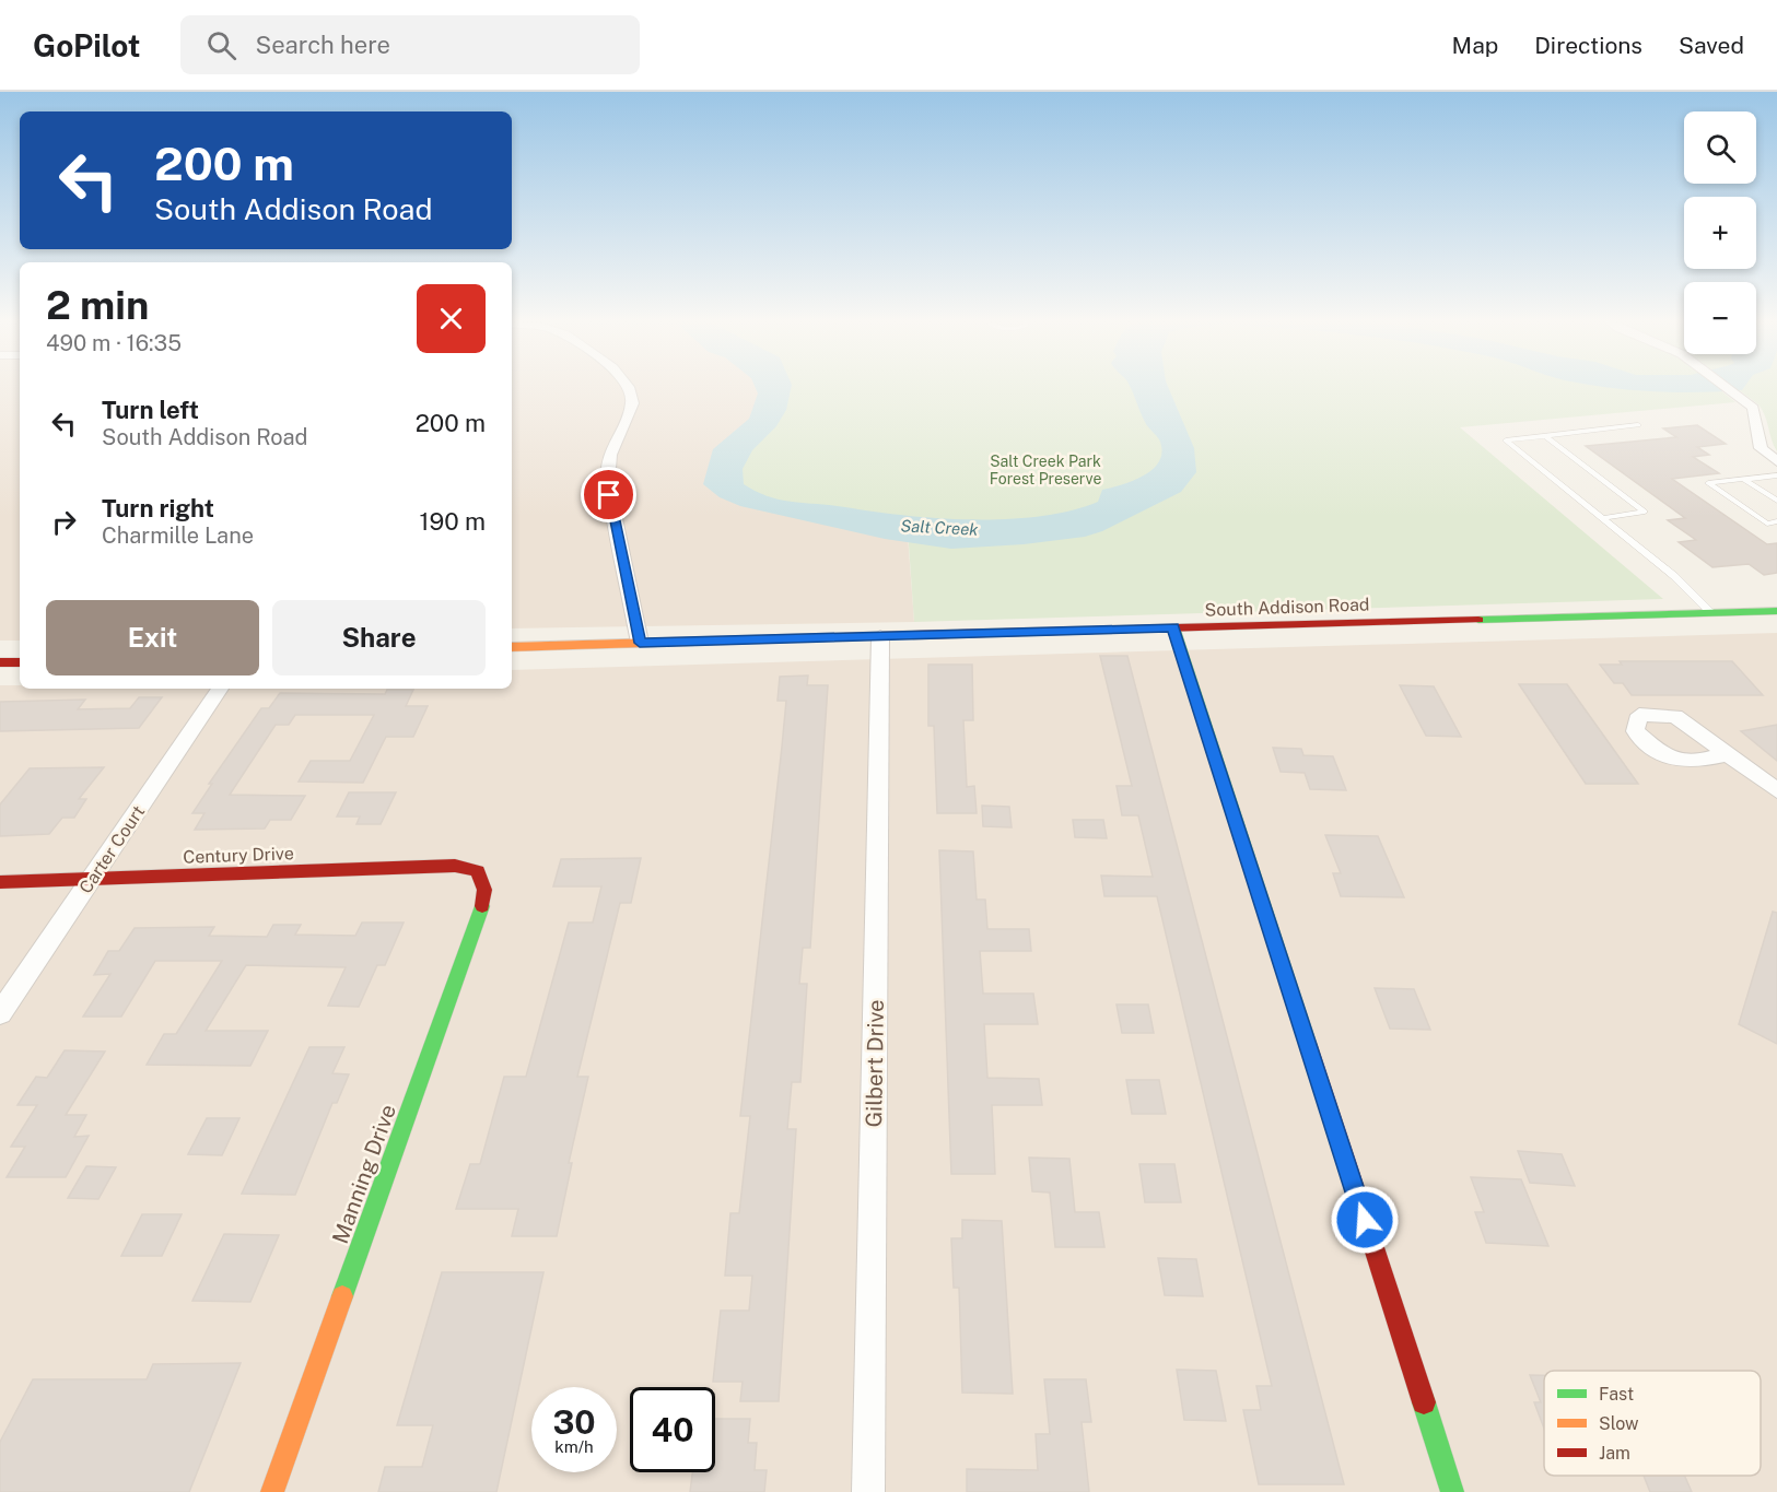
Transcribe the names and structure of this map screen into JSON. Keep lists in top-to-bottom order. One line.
{"streets":{"street":["South Addison Road","Carter Court","Century Drive","Gilbert Drive","Manning Drive"]},"crossings":[["South Addison Road","Gilbert Drive"],["Carter Court","Century Drive"],["Century Drive","Manning Drive"]],"water":["Salt Creek"],"parks":["Salt Creek Park Forest Preserve"],"legend":["Fast","Slow","Jam"],"page":{"header":"GoPilot","search":"Search here","nav":["Map","Directions","Saved"],"map_buttons":["+","−"],"turn":["200 m","South Addison Road"],"heading":["2 min","490 m · 16:35"],"list":[{"name":"Turn left","note":"South Addison Road","value":"200 m"},{"name":"Turn right","note":"Charmille Lane","value":"190 m"}],"buttons":["Exit","Share"],"speed":"30 km/h","limit":"40"}}
